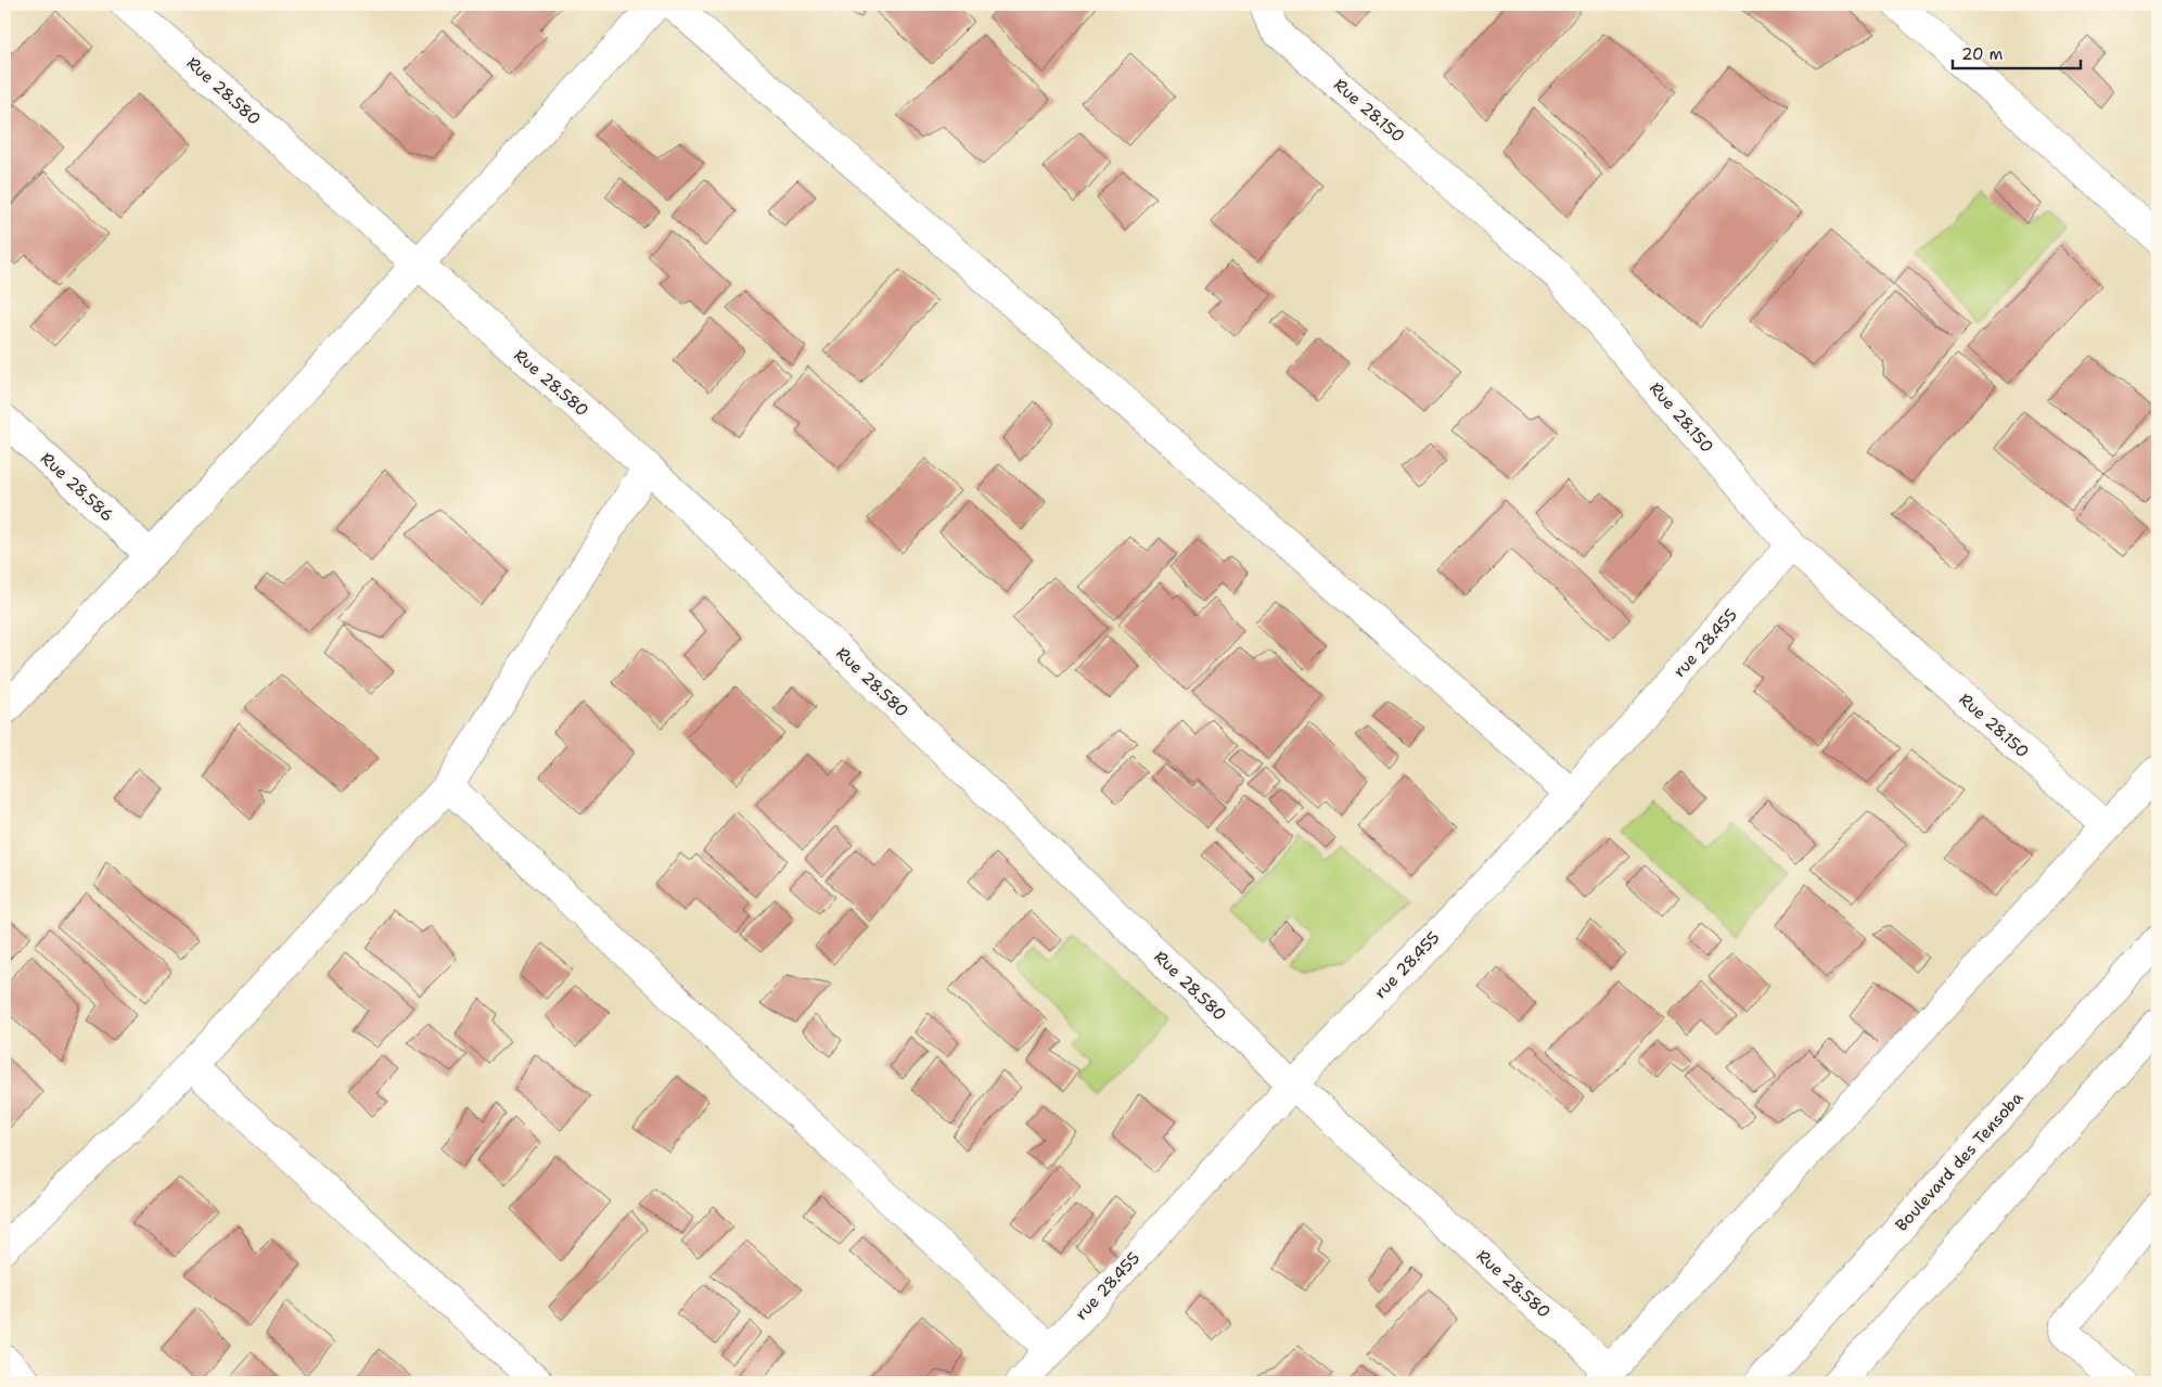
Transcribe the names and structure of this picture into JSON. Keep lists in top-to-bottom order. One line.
{"streets":{"street":["Rue 28.580","Rue 28.150","Rue 28.586","rue 28.455","Boulevard des Tensoba"]},"crossings":[["Rue 28.580","rue 28.455"],["Rue 28.150","rue 28.455"]],"scale_bar":"20 m"}
